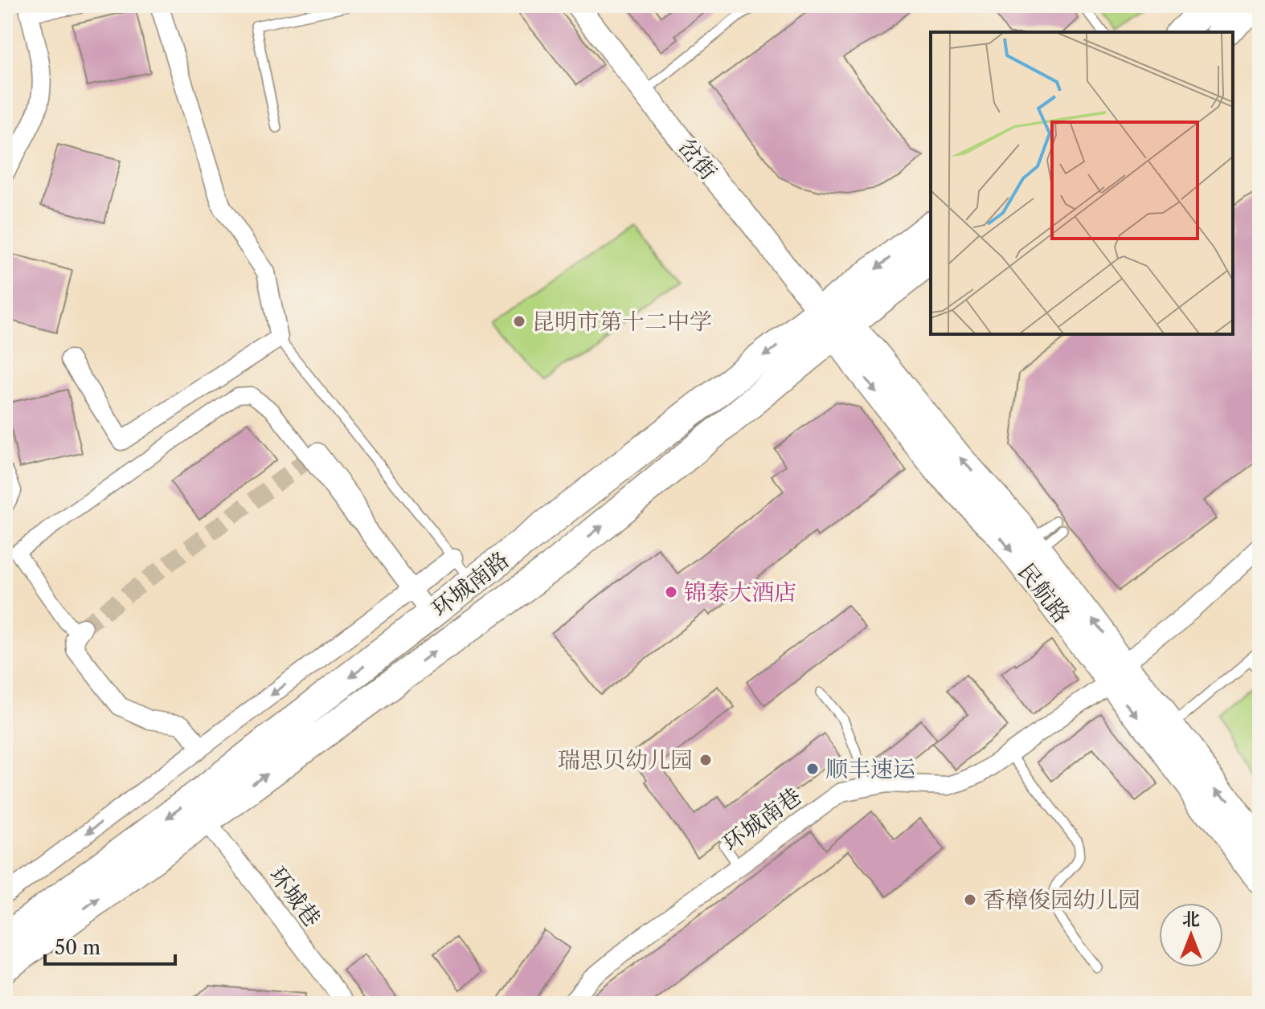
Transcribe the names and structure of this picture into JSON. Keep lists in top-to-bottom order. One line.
{"streets":{"main road":["环城南路","民航路"],"street":["岔街","环城南巷","环城巷"]},"crossings":[["岔街","环城南路"],["岔街","民航路"],["环城南路","民航路"],["环城南路","环城巷"],["民航路","环城南巷"]],"places":["昆明市第十二中学","锦泰大酒店","瑞思贝幼儿园","顺丰速运","香樟俊园幼儿园"],"scale_bar":"50 m","north":"top"}
